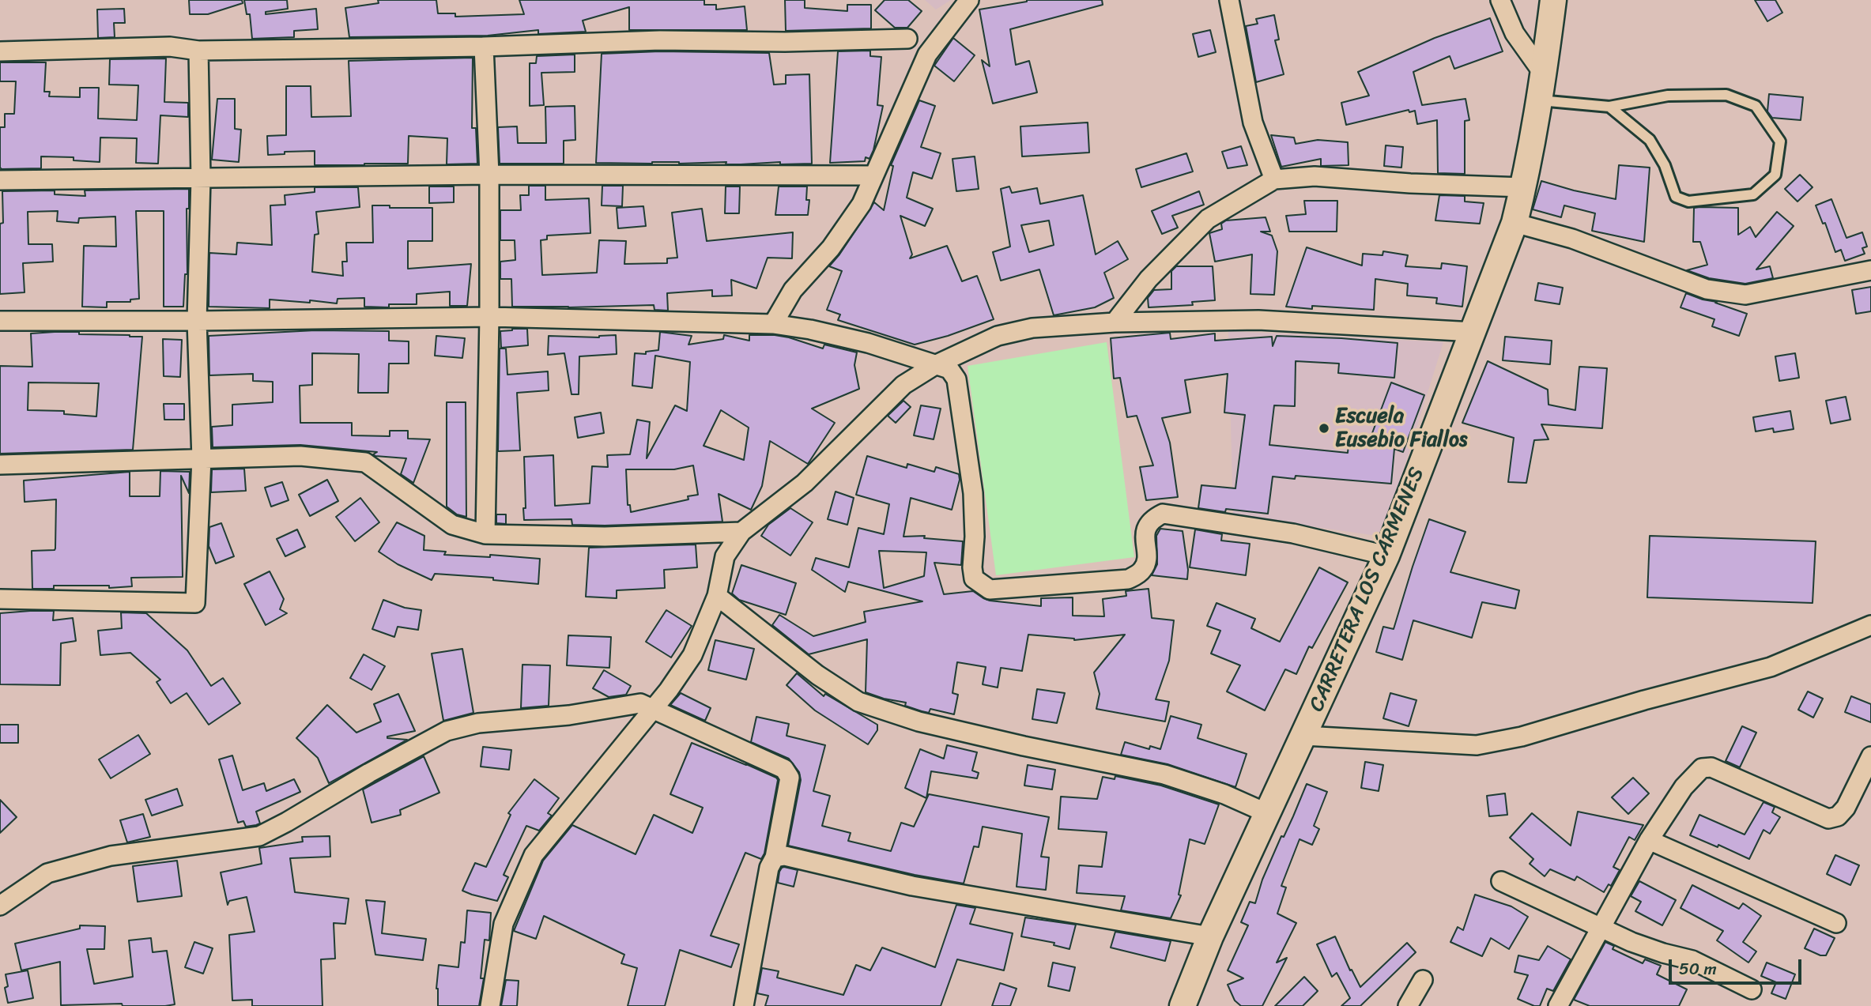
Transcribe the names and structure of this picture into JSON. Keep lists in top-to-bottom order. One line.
{"streets":{"main road":["CARRETERA LOS CÁRMENES"]},"places":["Escuela Eusebio Fiallos"],"scale_bar":"50 m"}
